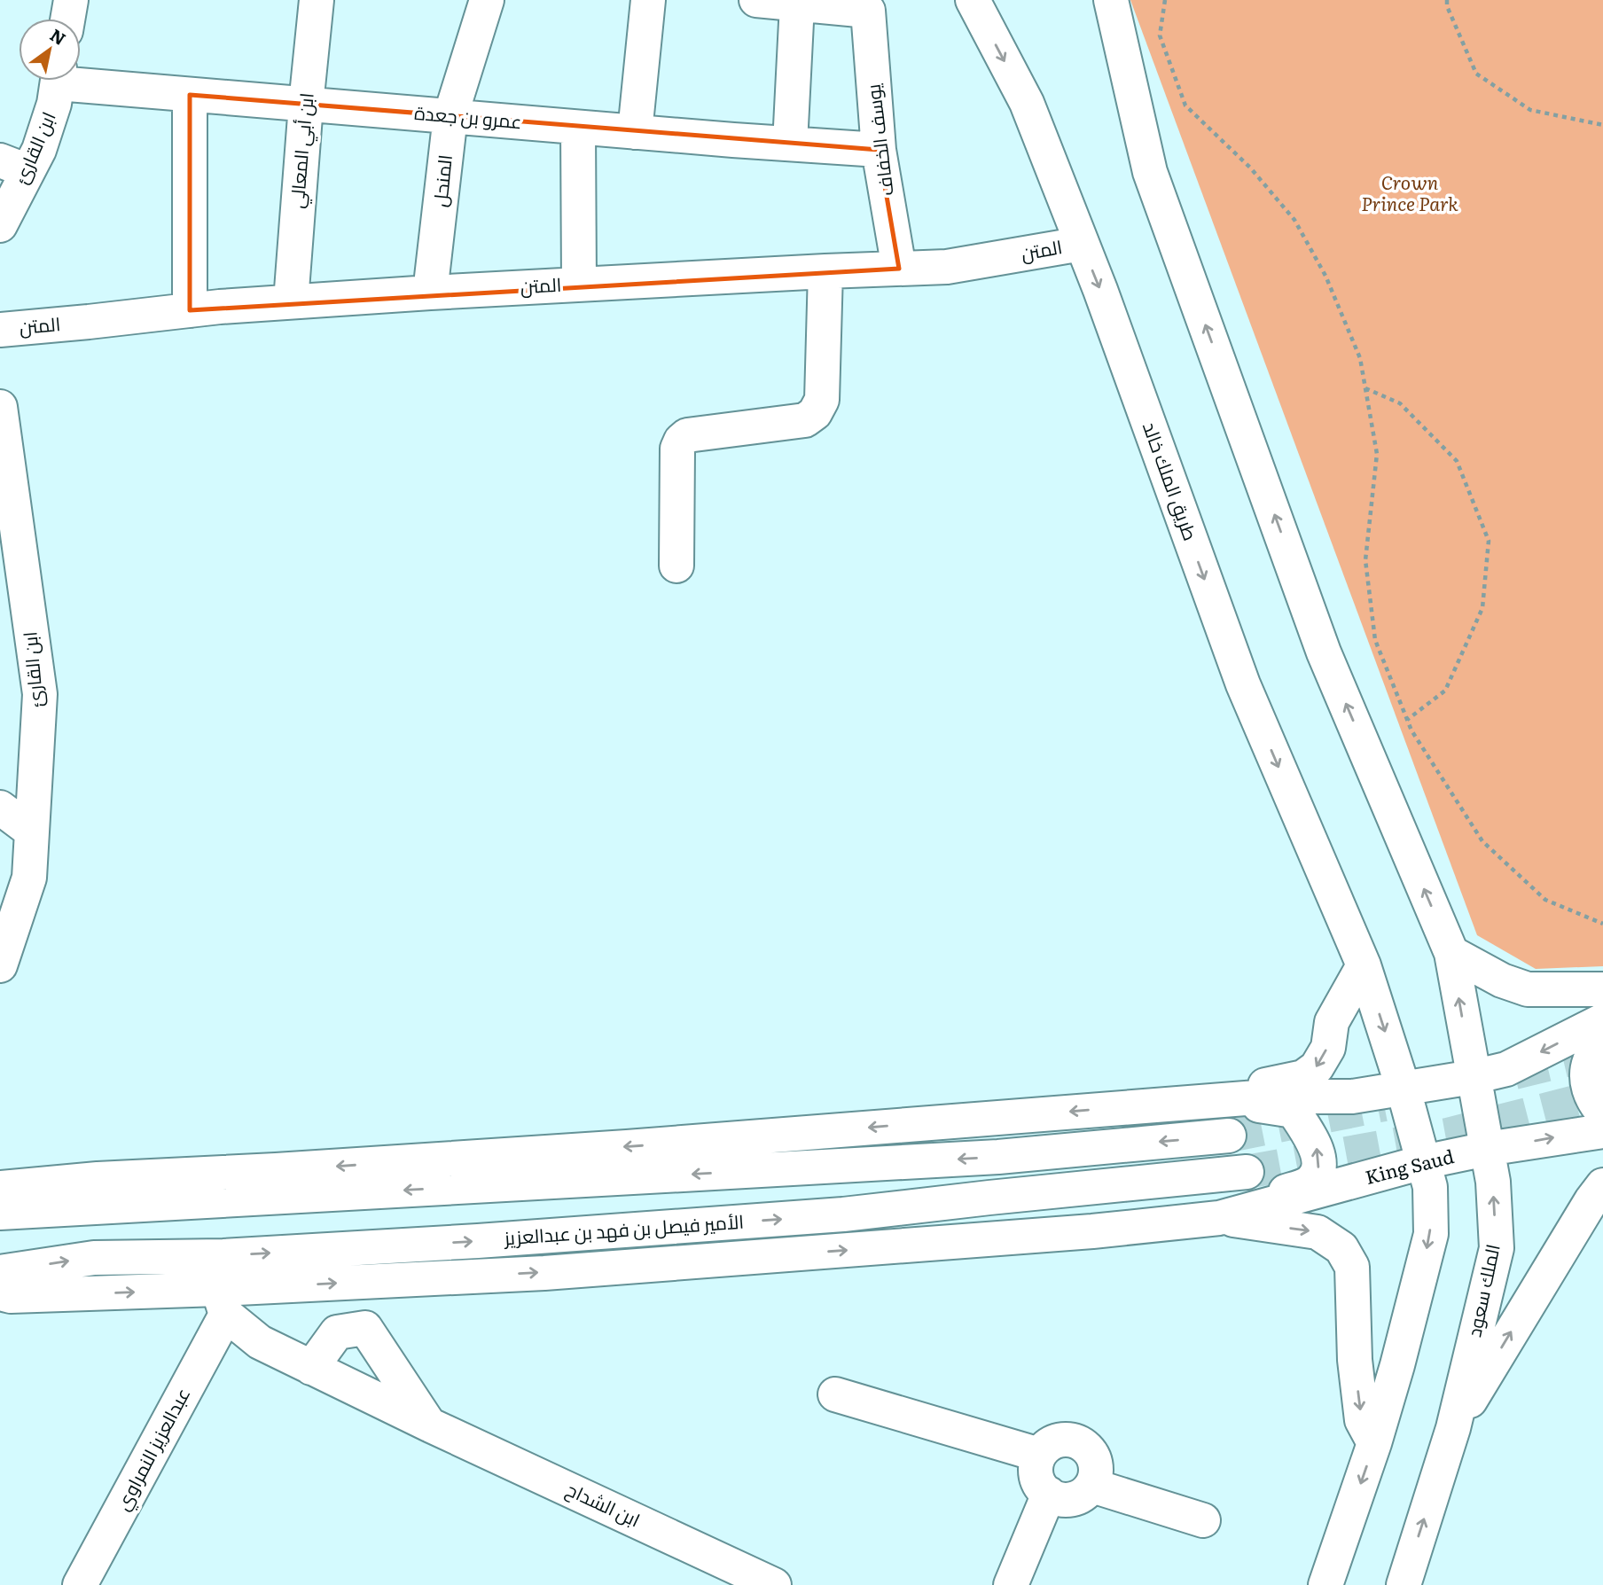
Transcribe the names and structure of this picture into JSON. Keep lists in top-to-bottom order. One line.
{"streets":{"main road":["عمرو بن جعدة","يوسف الخفاف","ابن القارئ","ابن أبي المعالي","المنحل","المتن","طريق الملك خالد","King Saud","الأمير فيصل بن فهد بن عبدالعزيز","الملك سعود","عبدالعزيز النمراوي","ابن الشداح"]},"crossings":[["عمرو بن جعدة","يوسف الخفاف"],["عمرو بن جعدة","ابن أبي المعالي"],["عمرو بن جعدة","المنحل"],["يوسف الخفاف","المتن"],["ابن أبي المعالي","المتن"],["المنحل","المتن"],["المتن","طريق الملك خالد"],["King Saud","الأمير فيصل بن فهد بن عبدالعزيز"],["King Saud","الملك سعود"],["الأمير فيصل بن فهد بن عبدالعزيز","عبدالعزيز النمراوي"],["الأمير فيصل بن فهد بن عبدالعزيز","ابن الشداح"],["عبدالعزيز النمراوي","ابن الشداح"]],"parks":["Crown Prince Park"],"north":"top right"}
